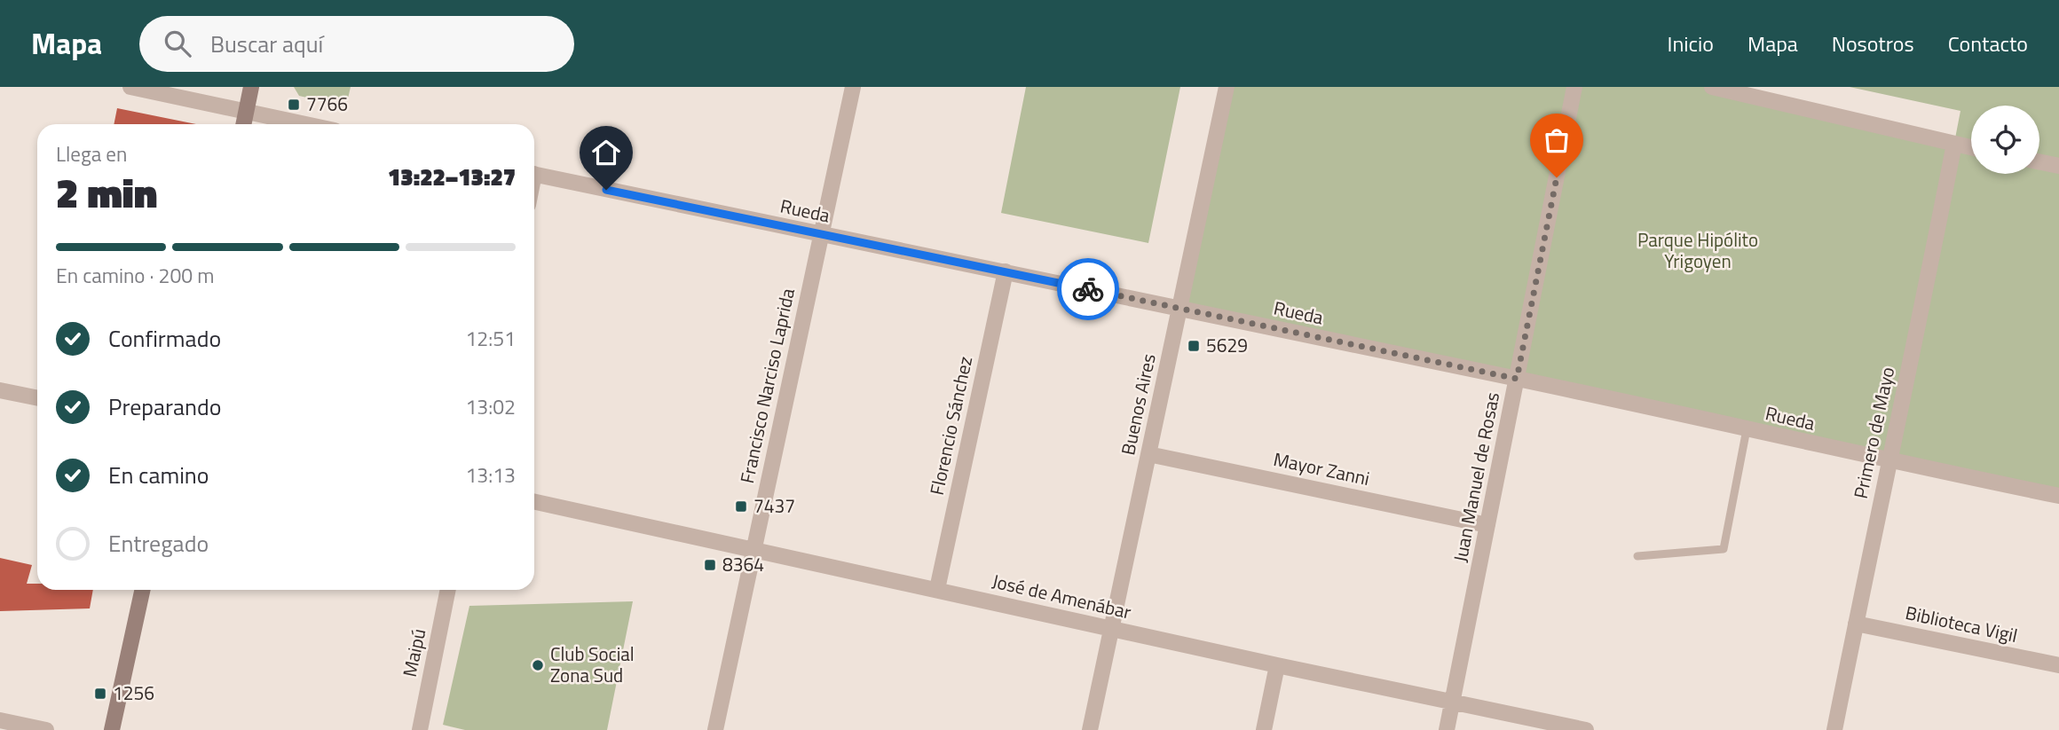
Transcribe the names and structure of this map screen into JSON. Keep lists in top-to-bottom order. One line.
{"streets":{"street":["Rueda","Francisco Narciso Laprida","Buenos Aires","Florencio Sánchez","Primero de Mayo","Mayor Zanni","Juan Manuel de Rosas","José de Amenábar","Biblioteca Vigil","Maipú"]},"crossings":[["Rueda","Francisco Narciso Laprida"],["Rueda","Buenos Aires"],["Rueda","Florencio Sánchez"],["Rueda","Primero de Mayo"],["Rueda","Juan Manuel de Rosas"],["Francisco Narciso Laprida","José de Amenábar"],["Buenos Aires","Mayor Zanni"],["Buenos Aires","José de Amenábar"],["Florencio Sánchez","José de Amenábar"],["Primero de Mayo","Biblioteca Vigil"],["Mayor Zanni","Juan Manuel de Rosas"],["Juan Manuel de Rosas","José de Amenábar"]],"parks":["Parque Hipólito Yrigoyen"],"places":{"transit":["7766","5629","7437","8364","1256"],"other":["Club Social Zona Sud"]},"page":{"header":"Mapa","search":"Buscar aquí","nav":["Inicio","Mapa","Nosotros","Contacto"],"heading":["2 min","Llega en","13:22–13:27"],"bar":"En camino · 200 m","list":[["Confirmado","12:51"],["Preparando","13:02"],["En camino","13:13"],"Entregado"]}}
